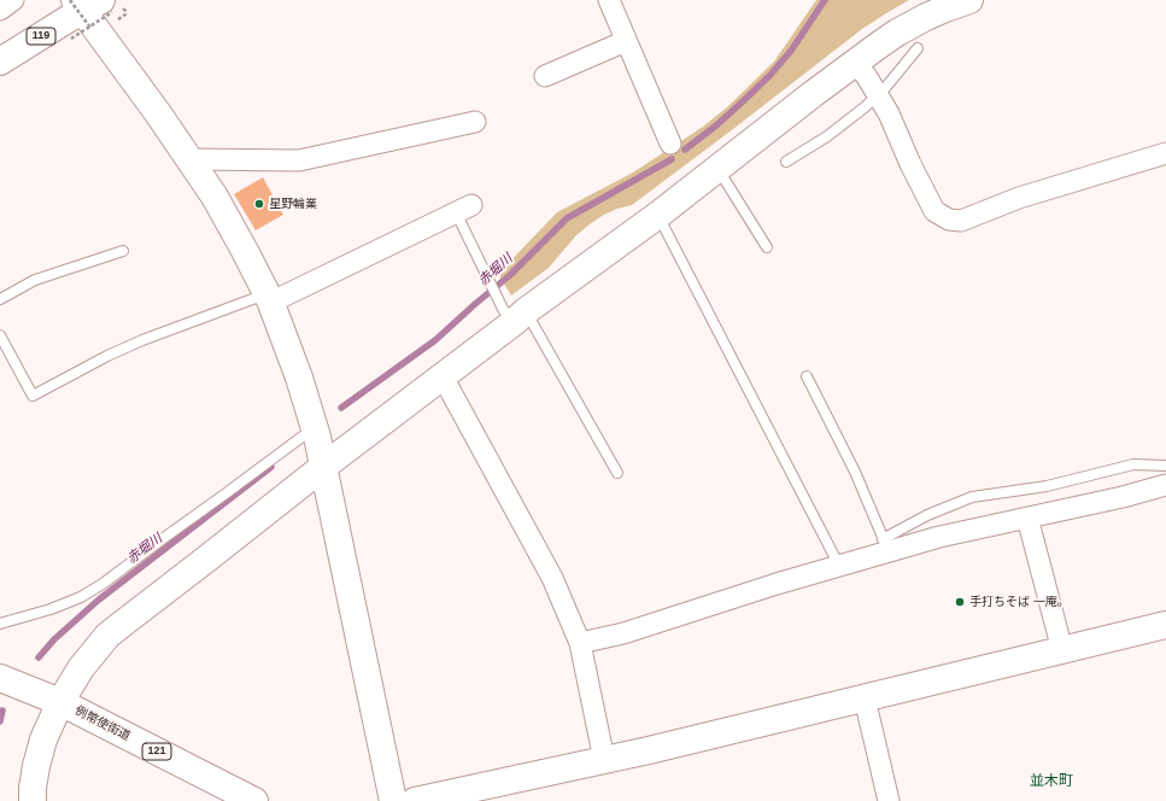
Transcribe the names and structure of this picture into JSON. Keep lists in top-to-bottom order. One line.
{"streets":{"main road":["119","例幣使街道","121"]},"districts":["並木町"],"water":["赤堀川"],"places":["星野輪業","手打ちそば 一庵。"]}
